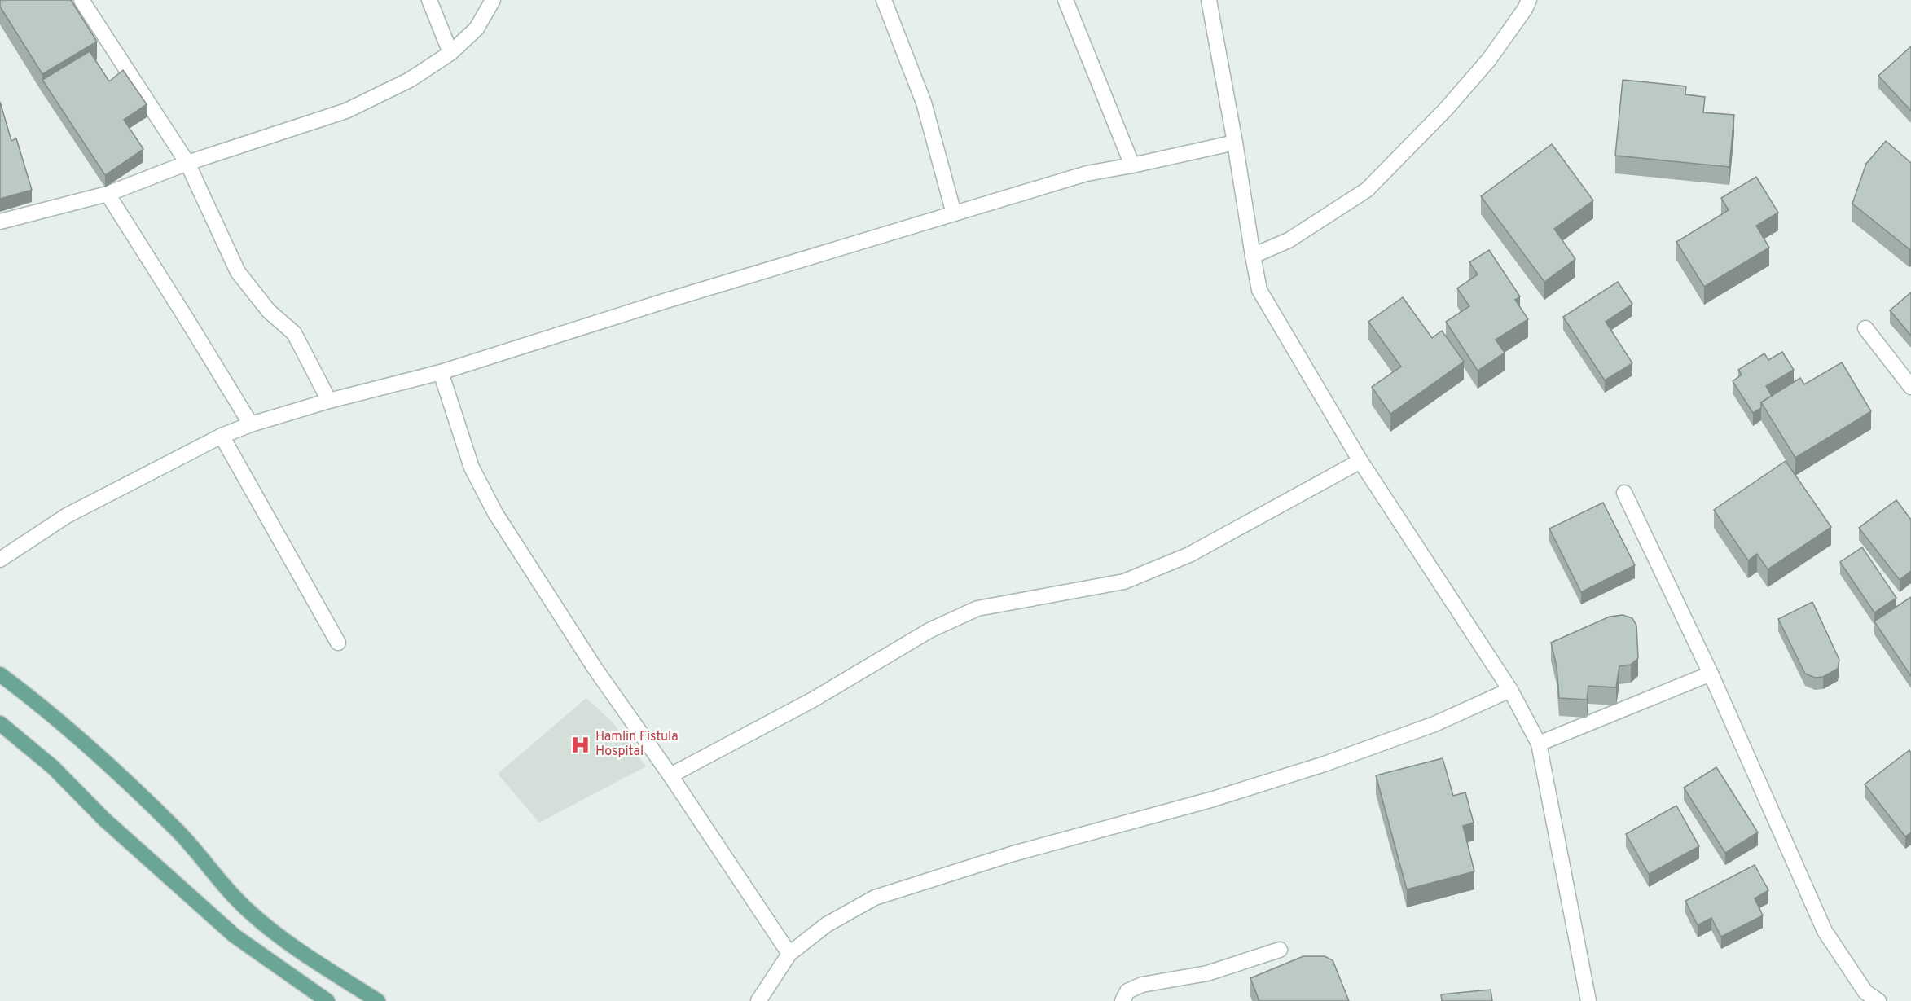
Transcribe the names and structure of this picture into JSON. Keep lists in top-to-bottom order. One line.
{"places":{"hospital":["Hamlin Fistula Hospital"]}}
